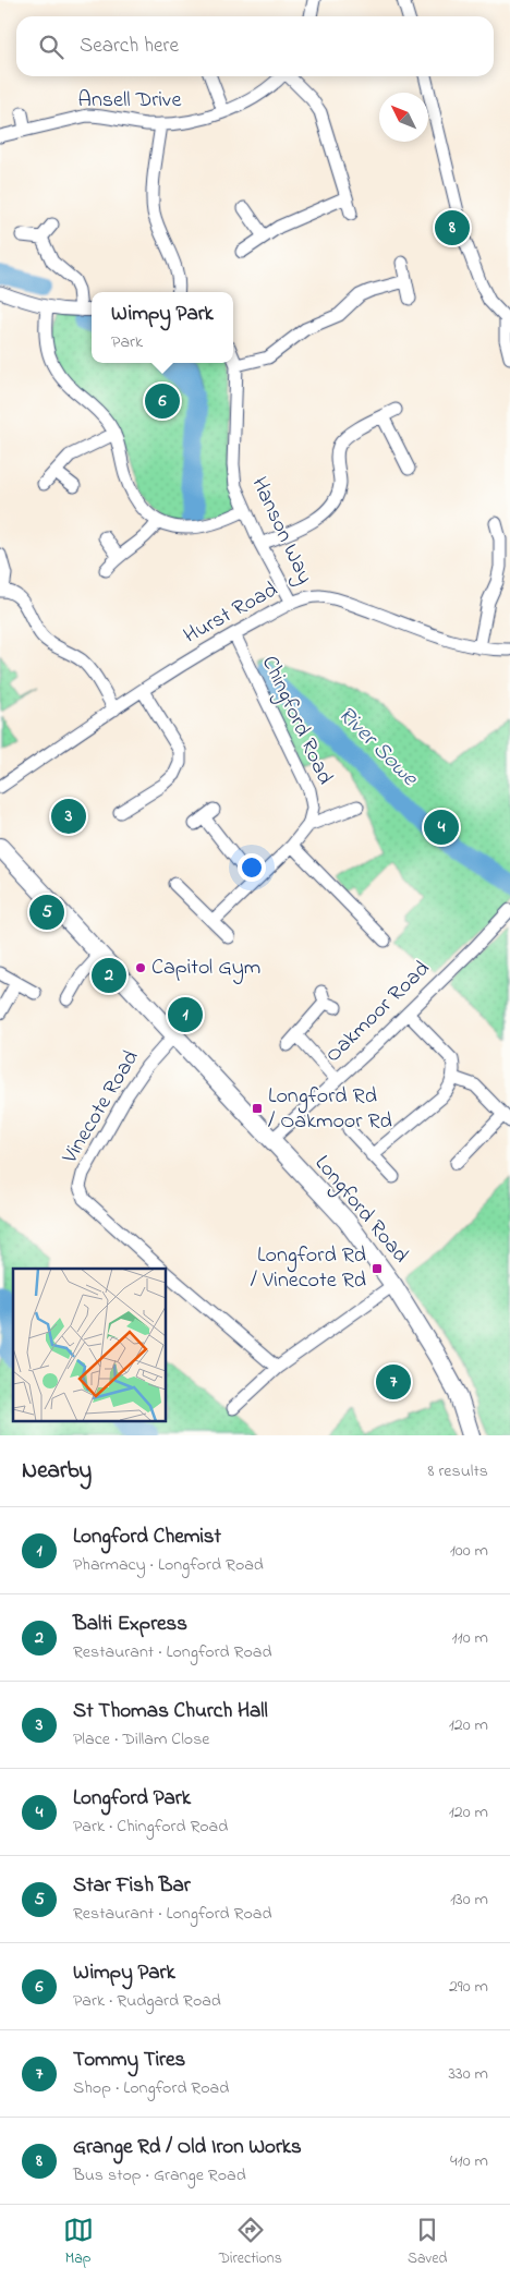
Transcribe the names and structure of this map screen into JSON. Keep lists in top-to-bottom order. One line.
{"streets":{"main road":["Longford Road"],"street":["Ansell Drive","Hanson Way","Hurst Road","Chingford Road","Oakmoor Road","Vinecote Road"]},"crossings":[["Hanson Way","Hurst Road"],["Hurst Road","Chingford Road"],["Oakmoor Road","Longford Road"],["Vinecote Road","Longford Road"]],"water":["River Sowe"],"places":{"other":["Capitol Gym"],"transit":["Longford Rd / Oakmoor Rd","Longford Rd / Vinecote Rd"]},"north":"top left","page":{"search":"Search here","pins":["8","6","3","4","5","2","1","7"],"popup":["Wimpy Park","Park"],"heading":["Nearby","8 results"],"list":[{"mark":"1","name":"Longford Chemist","note":"Pharmacy · Longford Road","value":"100 m"},{"mark":"2","name":"Balti Express","note":"Restaurant · Longford Road","value":"110 m"},{"mark":"3","name":"St Thomas Church Hall","note":"Place · Dillam Close","value":"120 m"},{"mark":"4","name":"Longford Park","note":"Park · Chingford Road","value":"120 m"},{"mark":"5","name":"Star Fish Bar","note":"Restaurant · Longford Road","value":"130 m"},{"mark":"6","name":"Wimpy Park","note":"Park · Rudgard Road","value":"290 m"},{"mark":"7","name":"Tommy Tires","note":"Shop · Longford Road","value":"330 m"},{"mark":"8","name":"Grange Rd / Old Iron Works","note":"Bus stop · Grange Road","value":"410 m"}],"nav":["Map","Directions","Saved"]}}
